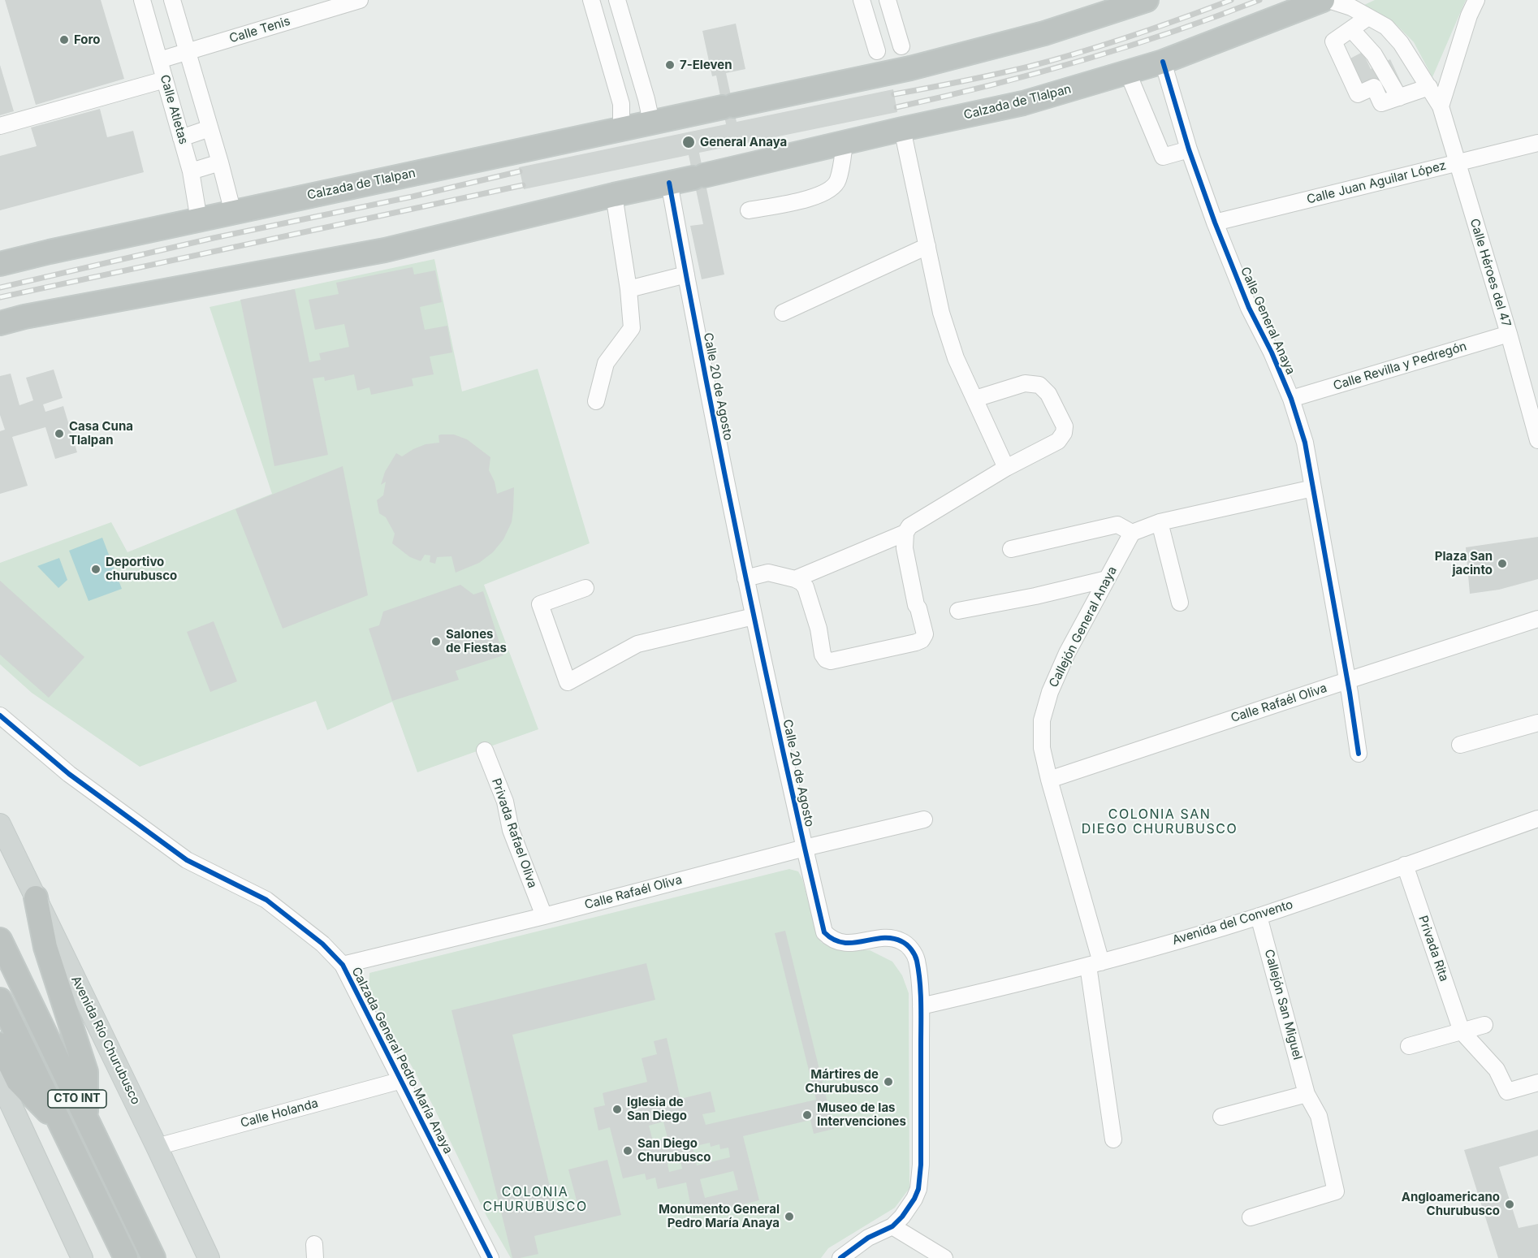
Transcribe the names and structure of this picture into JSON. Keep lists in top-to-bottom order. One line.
{"streets":{"highway":["Calzada de Tlalpan","CTO INT"],"main road":["Avenida Río Churubusco"],"street":["Calle Tenis","Calle Atletas","Calle Juan Aguilar López","Calle Héroes del 47","Calle General Anaya","Calle Revilla y Pedregón","Calle 20 de Agosto","Callejón General Anaya","Calle Rafaél Oliva","Privada Rafael Oliva","Avenida del Convento","Privada Rita","Callejón San Miguel","Calzada General Pedro María Anaya","Calle Holanda"]},"crossings":[["Calle Tenis","Calle Atletas"],["Calzada de Tlalpan","Calle Atletas"],["Calzada de Tlalpan","Calle General Anaya"],["Calzada de Tlalpan","Calle 20 de Agosto"],["Calle Juan Aguilar López","Calle Héroes del 47"],["Calle Juan Aguilar López","Calle General Anaya"],["Calle Héroes del 47","Calle Revilla y Pedregón"],["Calle General Anaya","Calle Revilla y Pedregón"],["Calle General Anaya","Calle Rafaél Oliva"],["Calle 20 de Agosto","Calle Rafaél Oliva"],["Calle 20 de Agosto","Avenida del Convento"],["Callejón General Anaya","Calle Rafaél Oliva"],["Callejón General Anaya","Avenida del Convento"],["Calle Rafaél Oliva","Privada Rafael Oliva"],["Calle Rafaél Oliva","Calzada General Pedro María Anaya"],["Avenida del Convento","Privada Rita"],["Avenida del Convento","Callejón San Miguel"],["Avenida Río Churubusco","Calle Holanda"],["Calzada General Pedro María Anaya","Calle Holanda"]],"districts":["COLONIA SAN DIEGO CHURUBUSCO","COLONIA CHURUBUSCO"],"places":["Foro","7-Eleven","General Anaya","Casa Cuna Tlalpan","Plaza San jacinto","Deportivo churubusco","Salones de Fiestas","Mártires de Churubusco","Iglesia de San Diego","Museo de las Intervenciones","San Diego Churubusco","Angloamericano Churubusco","Monumento General Pedro María Anaya"]}
